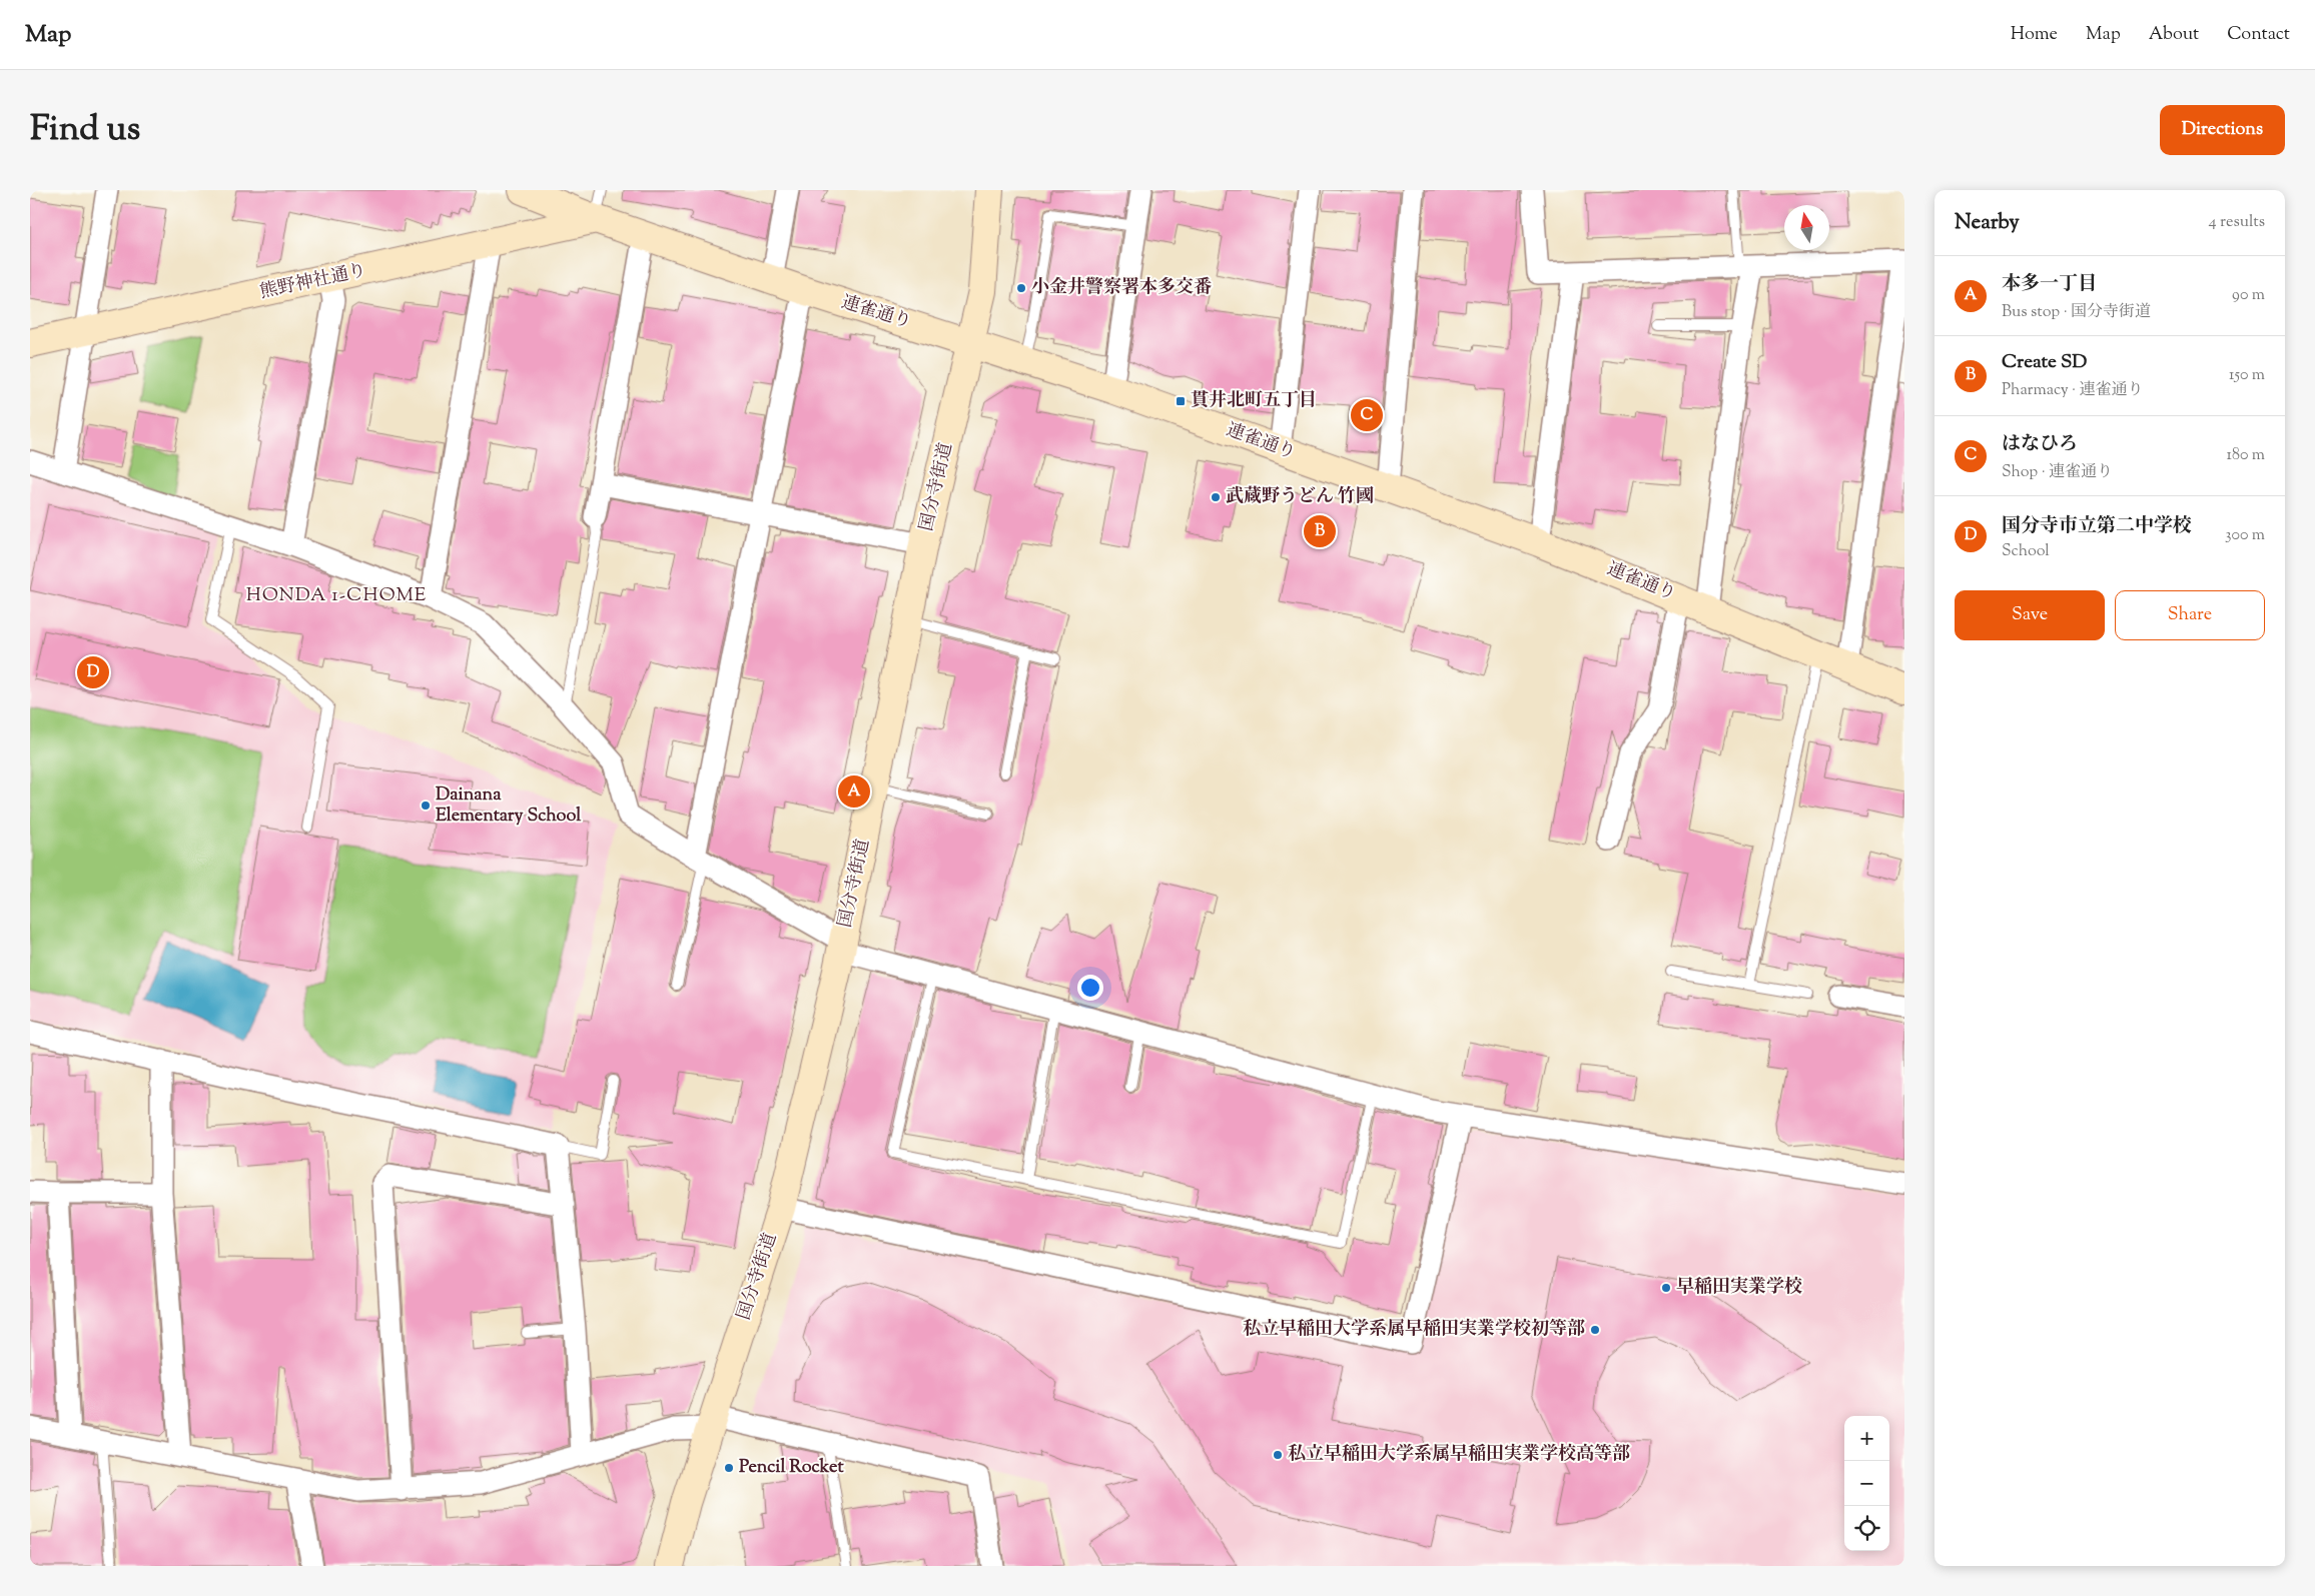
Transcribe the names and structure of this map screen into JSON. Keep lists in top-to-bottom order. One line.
{"streets":{"main road":["熊野神社通り","連雀通り","国分寺街道"]},"crossings":[["熊野神社通り","連雀通り"],["連雀通り","国分寺街道"]],"districts":["HONDA 1-CHOME"],"places":{"other":["小金井警察署本多交番","武蔵野うどん 竹國","Dainana Elementary School","早稲田実業学校","私立早稲田大学系属早稲田実業学校初等部","私立早稲田大学系属早稲田実業学校高等部","Pencil Rocket"],"transit":["貫井北町五丁目"]},"north":"top","page":{"header":"Map","nav":["Home","Map","About","Contact"],"title":"Find us","buttons":["Directions",["Save","Share"]],"heading":["Nearby","4 results"],"list":[{"mark":"A","name":"本多一丁目","note":"Bus stop · 国分寺街道","value":"90 m"},{"mark":"B","name":"Create SD","note":"Pharmacy · 連雀通り","value":"150 m"},{"mark":"C","name":"はなひろ","note":"Shop · 連雀通り","value":"180 m"},{"mark":"D","name":"国分寺市立第二中学校","note":"School","value":"300 m"}],"pins":["C","B","D","A"],"map_buttons":["+","−"]}}
